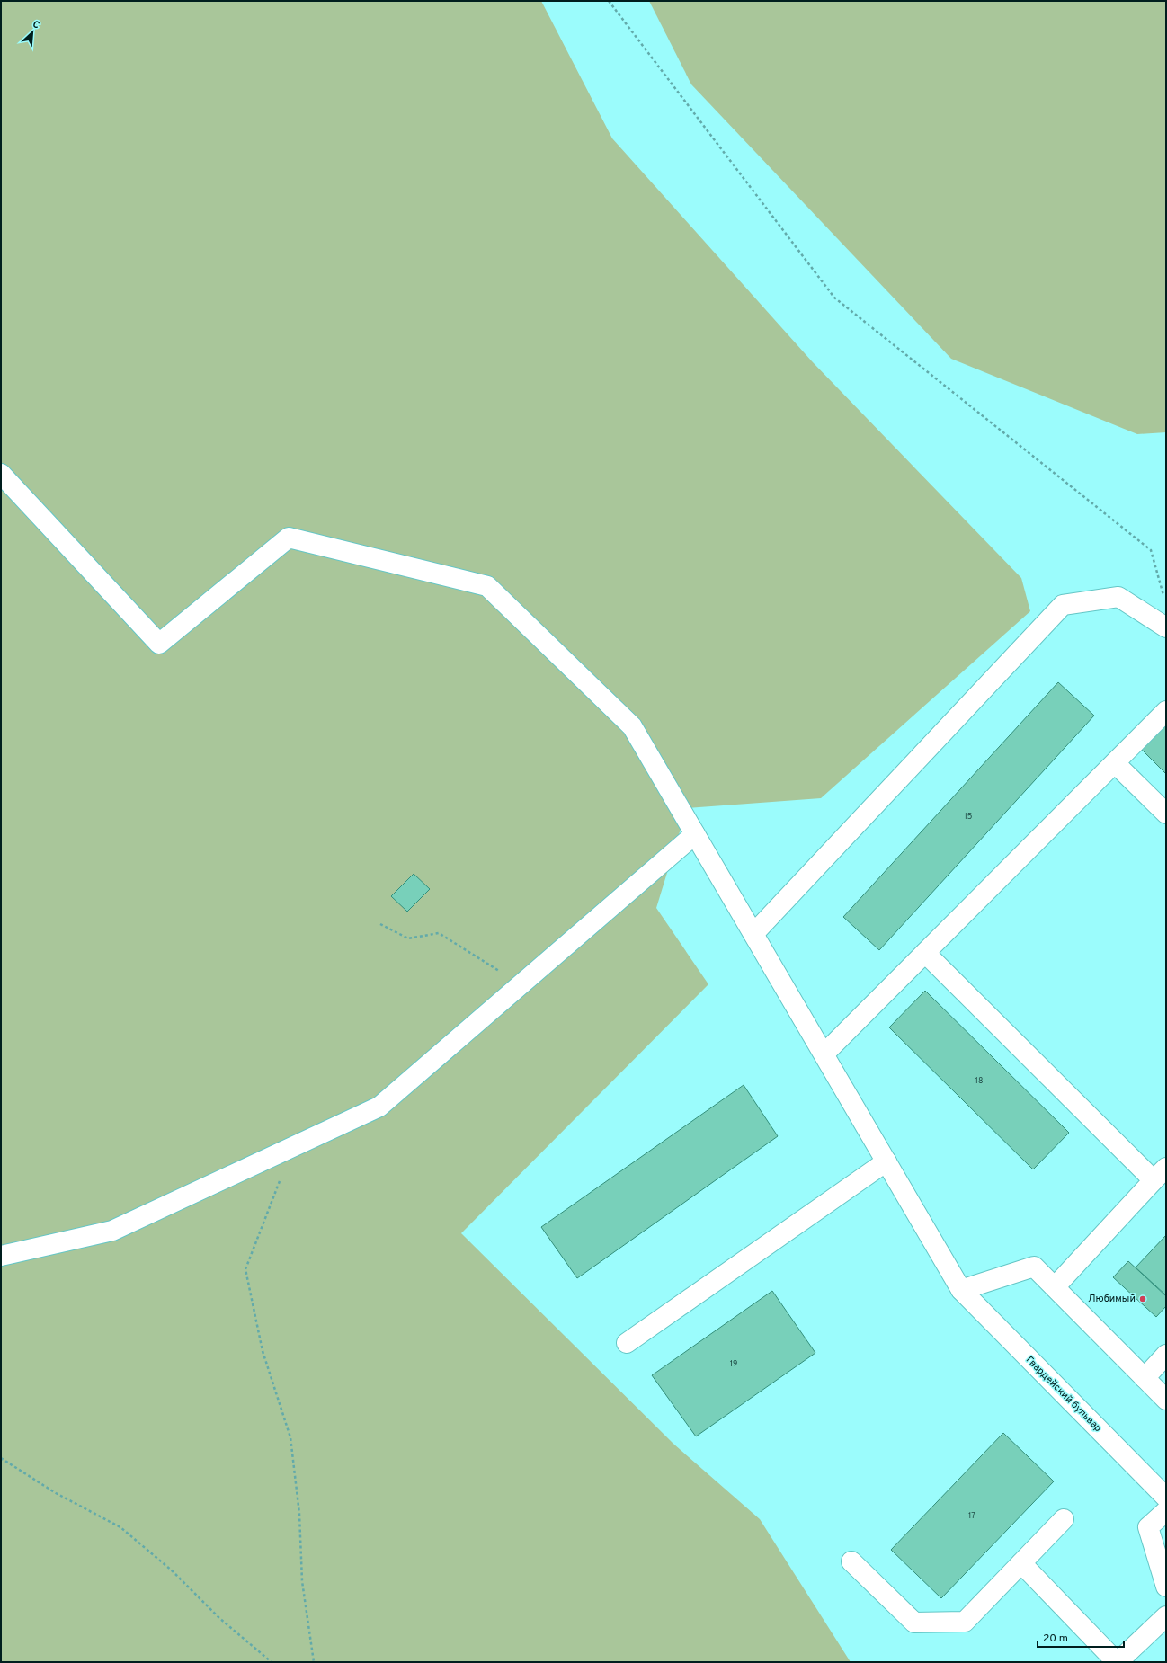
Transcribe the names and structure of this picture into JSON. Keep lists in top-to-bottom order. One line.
{"streets":{"street":["Гвардейский бульвар"]},"places":["Любимый"],"house_numbers":["15","18","19","17"],"scale_bar":"20 m","north":"top right"}
